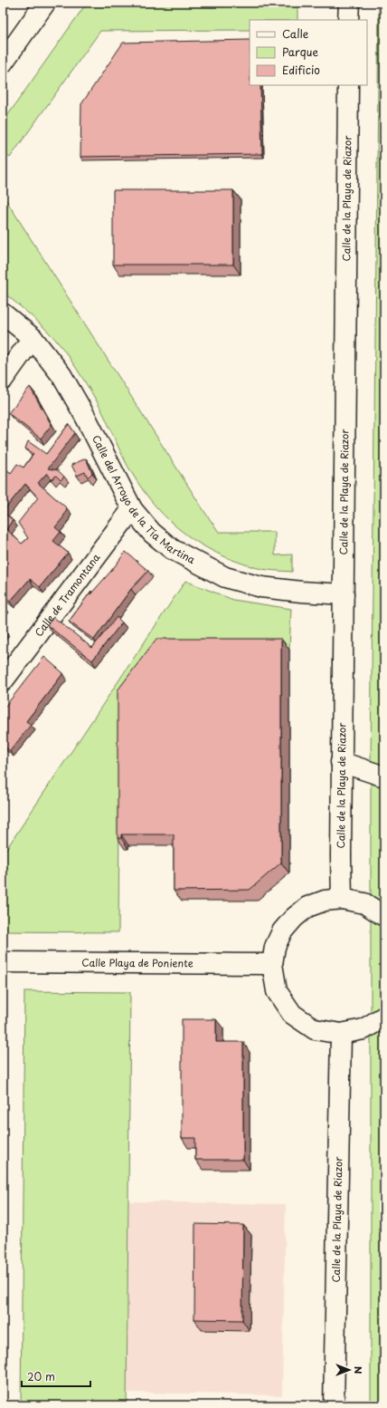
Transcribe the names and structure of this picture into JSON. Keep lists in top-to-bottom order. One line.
{"streets":{"street":["Calle de la Playa de Riazor","Calle del Arroyo de la Tía Martina","Calle de Tramontana","Calle Playa de Poniente"]},"crossings":[["Calle de la Playa de Riazor","Calle del Arroyo de la Tía Martina"],["Calle del Arroyo de la Tía Martina","Calle de Tramontana"]],"legend":["Calle","Parque","Edificio"],"scale_bar":"20 m","north":"right"}
